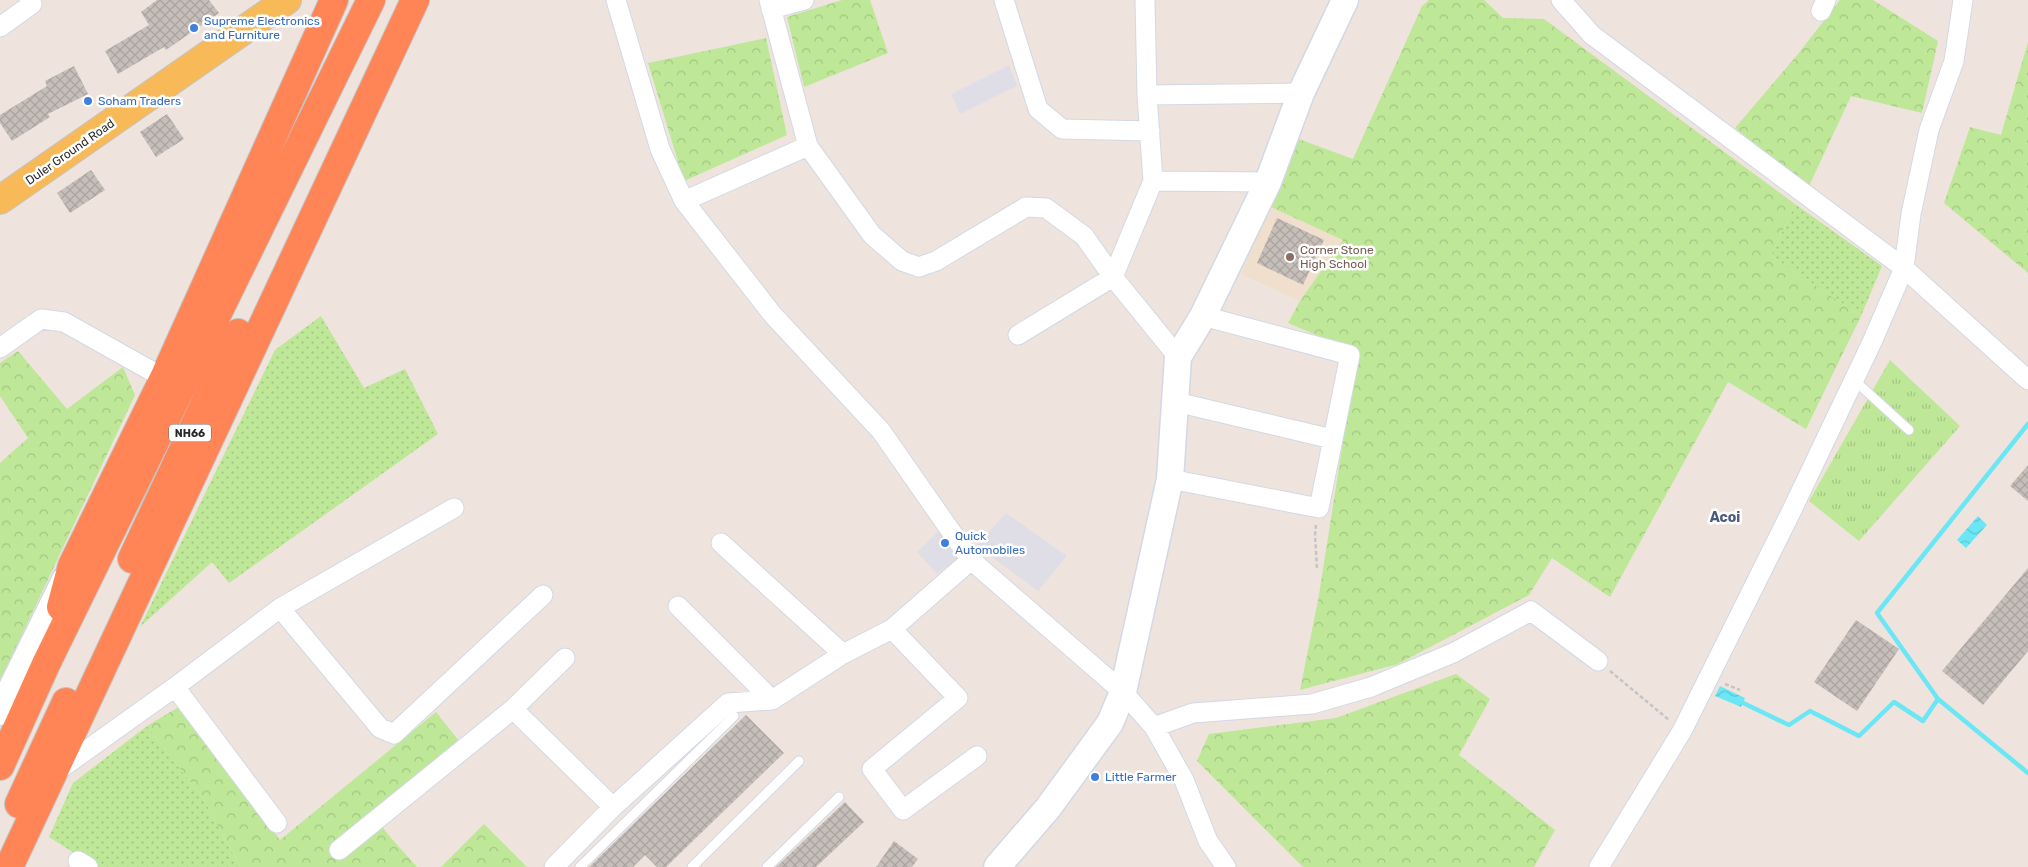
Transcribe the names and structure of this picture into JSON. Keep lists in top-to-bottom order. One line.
{"streets":{"highway":["NH66"],"main road":["Duler Ground Road"]},"districts":["Acoi"],"places":["Supreme Electronics and Furniture","Soham Traders","Corner Stone High School","Quick Automobiles","Little Farmer"]}
